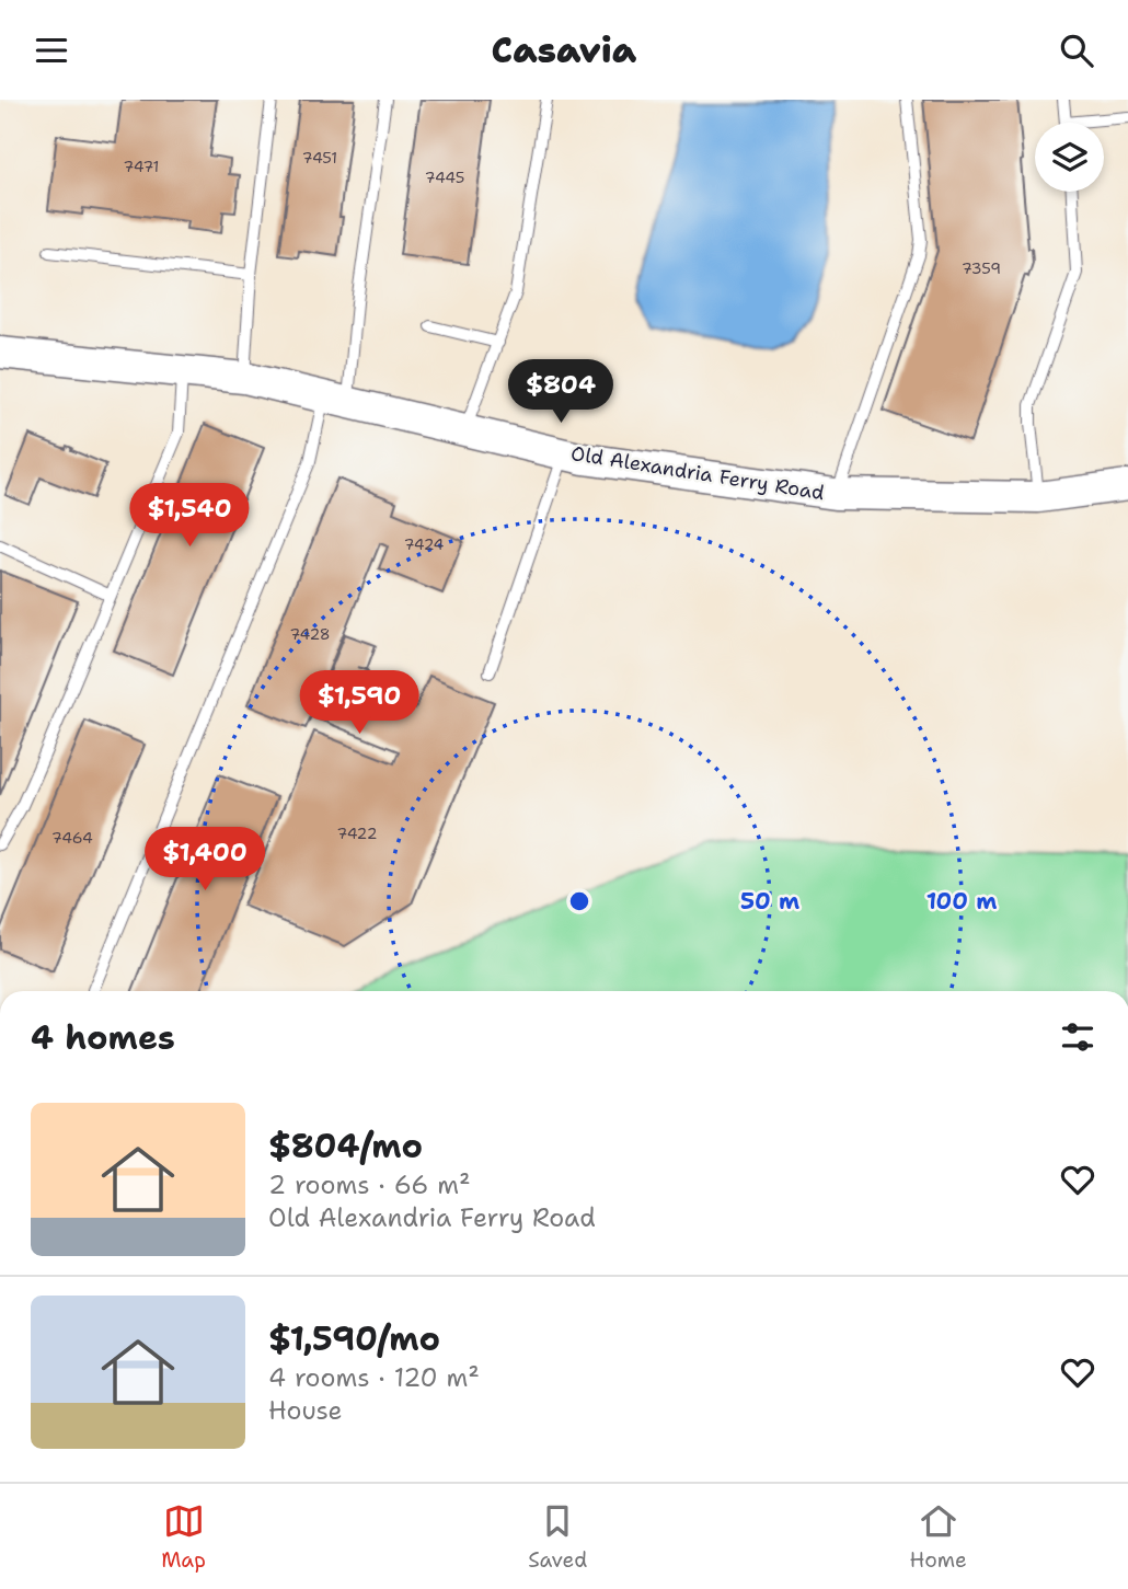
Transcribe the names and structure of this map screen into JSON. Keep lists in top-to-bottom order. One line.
{"streets":{"main road":["Old Alexandria Ferry Road"]},"house_numbers":["7451","7471","7445","7359","7424","7428","7422","7464"],"page":{"header":"Casavia","price":["$804","$1,540","$1,590","$1,400"],"heading":"4 homes","list":[{"name":"$804/mo","note":"2 rooms · 66 m² · Old Alexandria Ferry Road"},{"name":"$1,590/mo","note":"4 rooms · 120 m² · House"}],"tabs":["Map","Saved","Home"]},"rings":["50 m","100 m"]}
